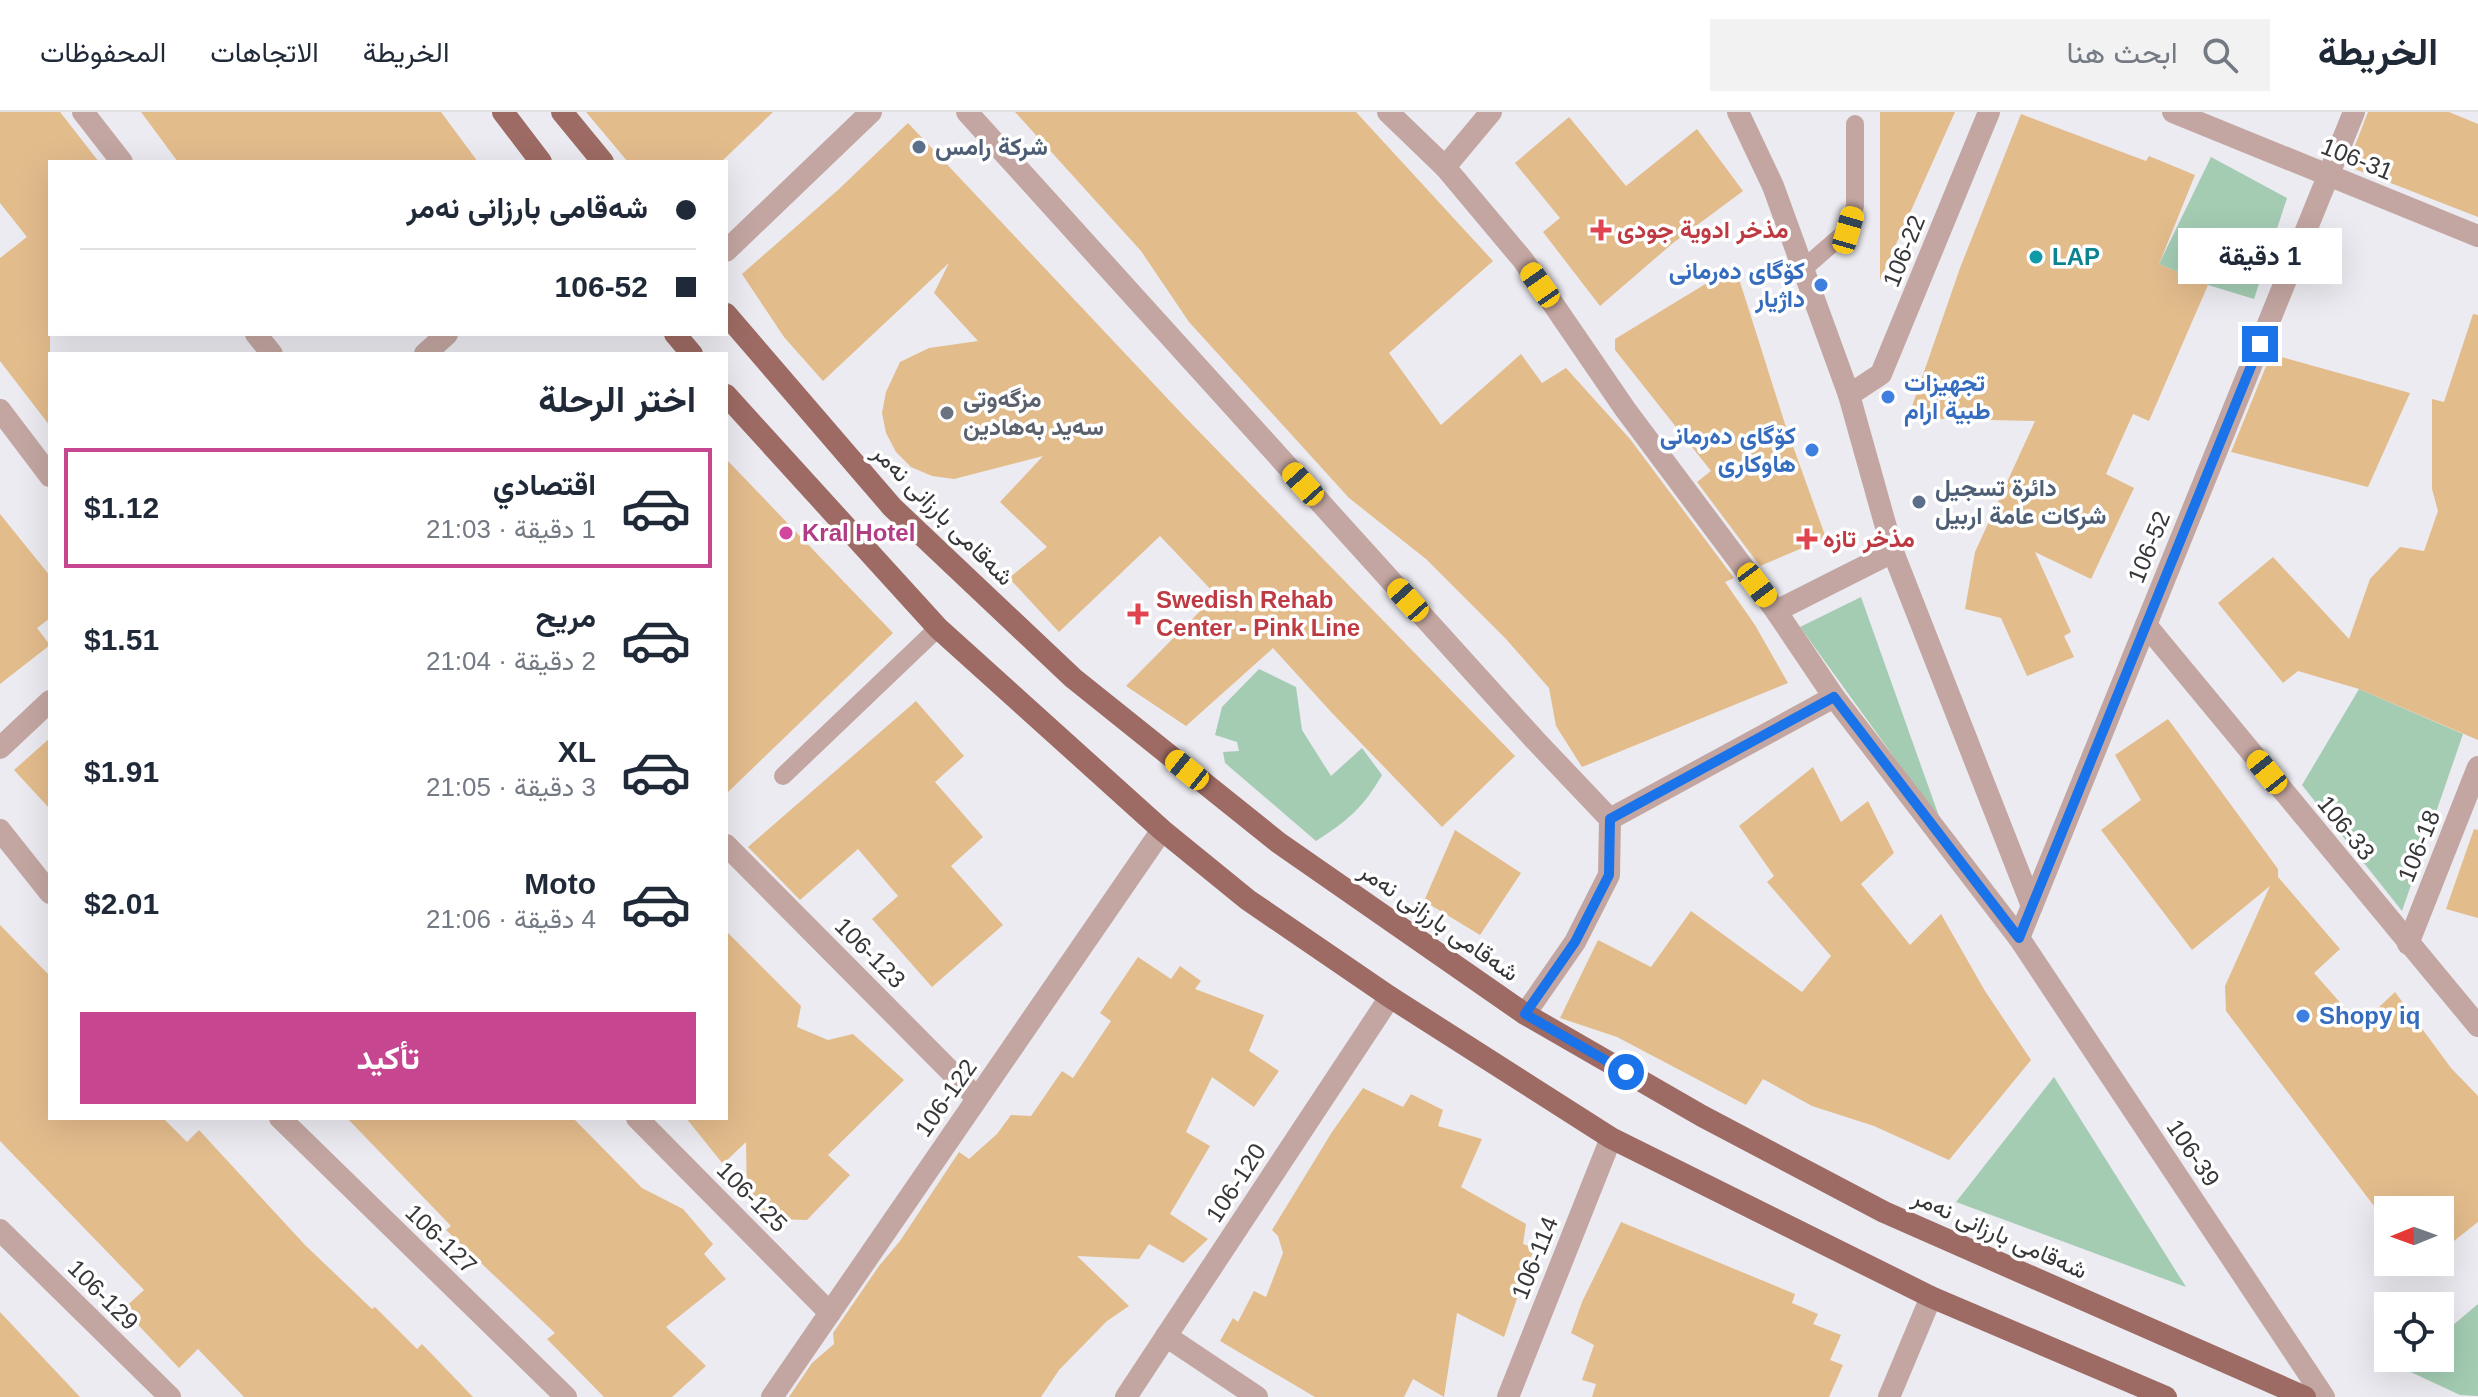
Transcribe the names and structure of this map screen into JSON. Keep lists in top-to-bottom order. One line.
{"streets":{"main road":["شەقامی بارزانی نەمر"],"street":["106-31","106-22","106-52","106-33","106-18","106-123","106-122","106-39","106-120","106-125","106-127","106-114","106-129"]},"crossings":[["106-31","106-52"],["106-52","106-33"],["106-52","106-39"],["106-33","106-18"],["106-123","106-122"],["106-122","106-125"]],"places":{"other":["شركة رامس","LAP","کۆگای دەرمانی داژیار","تجهيزات طبية ارام","مزگەوتی سەید بەهادین","کۆگای دەرمانی هاوکاری","دائرة تسجيل شركات عامة اربيل","Kral Hotel","Shopy iq"],"health":["مذخر ادوية جودى","مذخر تازه","Swedish Rehab Center - Pink Line"]},"north":"left","page":{"header":"الخريطة","search":"ابحث هنا","nav":["الخريطة","الاتجاهات","المحفوظات"],"banner":["شەقامی بارزانی نەمر","106-52"],"bubble":"1 دقيقة","heading":"اختر الرحلة","list":[{"name":"اقتصادي","note":"1 دقيقة · 21:03","value":"$1.12"},{"name":"مريح","note":"2 دقيقة · 21:04","value":"$1.51"},{"name":"XL","note":"3 دقيقة · 21:05","value":"$1.91"},{"name":"Moto","note":"4 دقيقة · 21:06","value":"$2.01"}],"buttons":"تأكيد"}}
